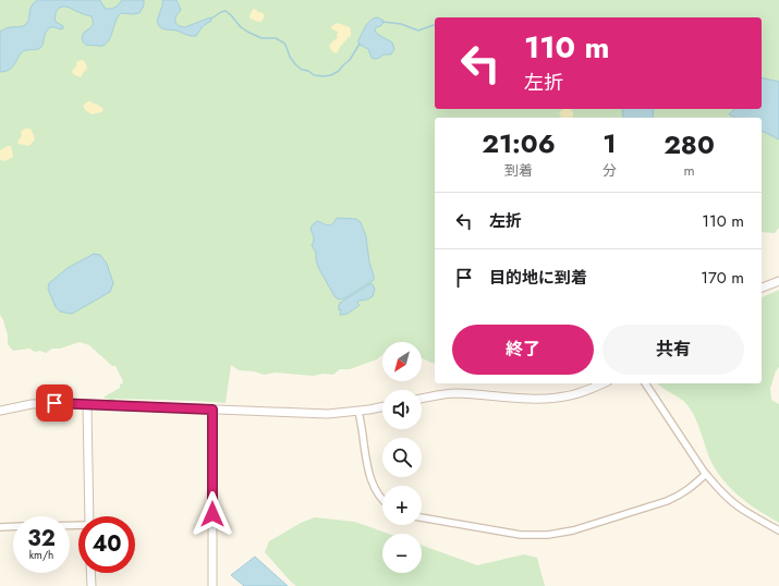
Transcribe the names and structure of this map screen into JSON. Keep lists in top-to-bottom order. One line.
{"north":"bottom left","page":{"turn":["110 m","左折"],"eta":["21:06","到着","1","分","280","m"],"list":[{"name":"左折","value":"110 m"},{"name":"目的地に到着","value":"170 m"}],"buttons":["終了","共有"],"map_buttons":["+","−"],"speed":"32 km/h","limit":"40"}}
